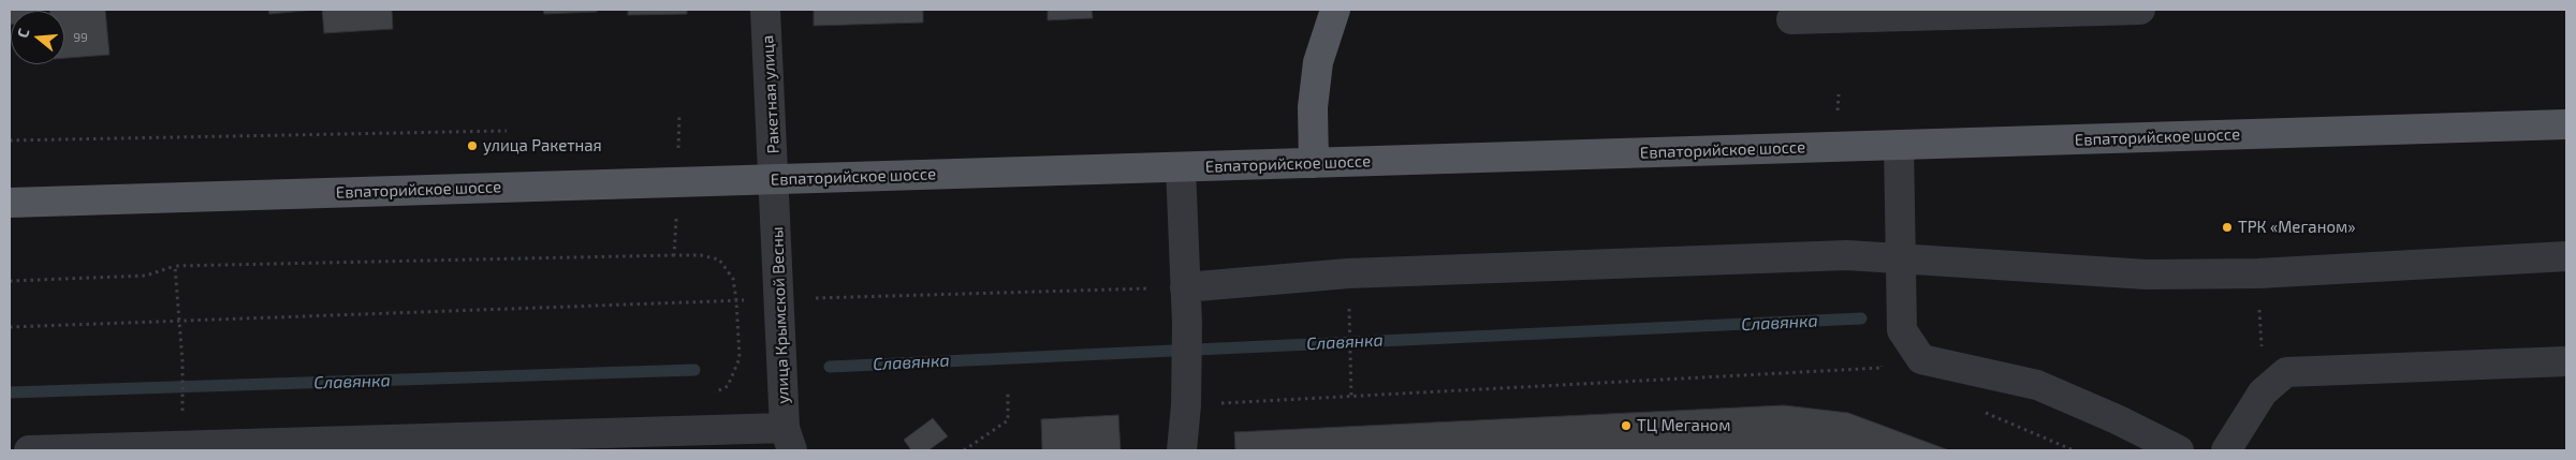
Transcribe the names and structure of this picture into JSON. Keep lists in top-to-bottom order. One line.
{"streets":{"main road":["Евпаторийское шоссе"],"street":["Ракетная улица","улица Крымской Весны"]},"crossings":[["Ракетная улица","Евпаторийское шоссе"],["Ракетная улица","улица Крымской Весны"],["Евпаторийское шоссе","улица Крымской Весны"]],"water":["Славянка"],"places":["улица Ракетная","ТРК «Меганом»","ТЦ Меганом"],"house_numbers":["99"],"north":"left"}
